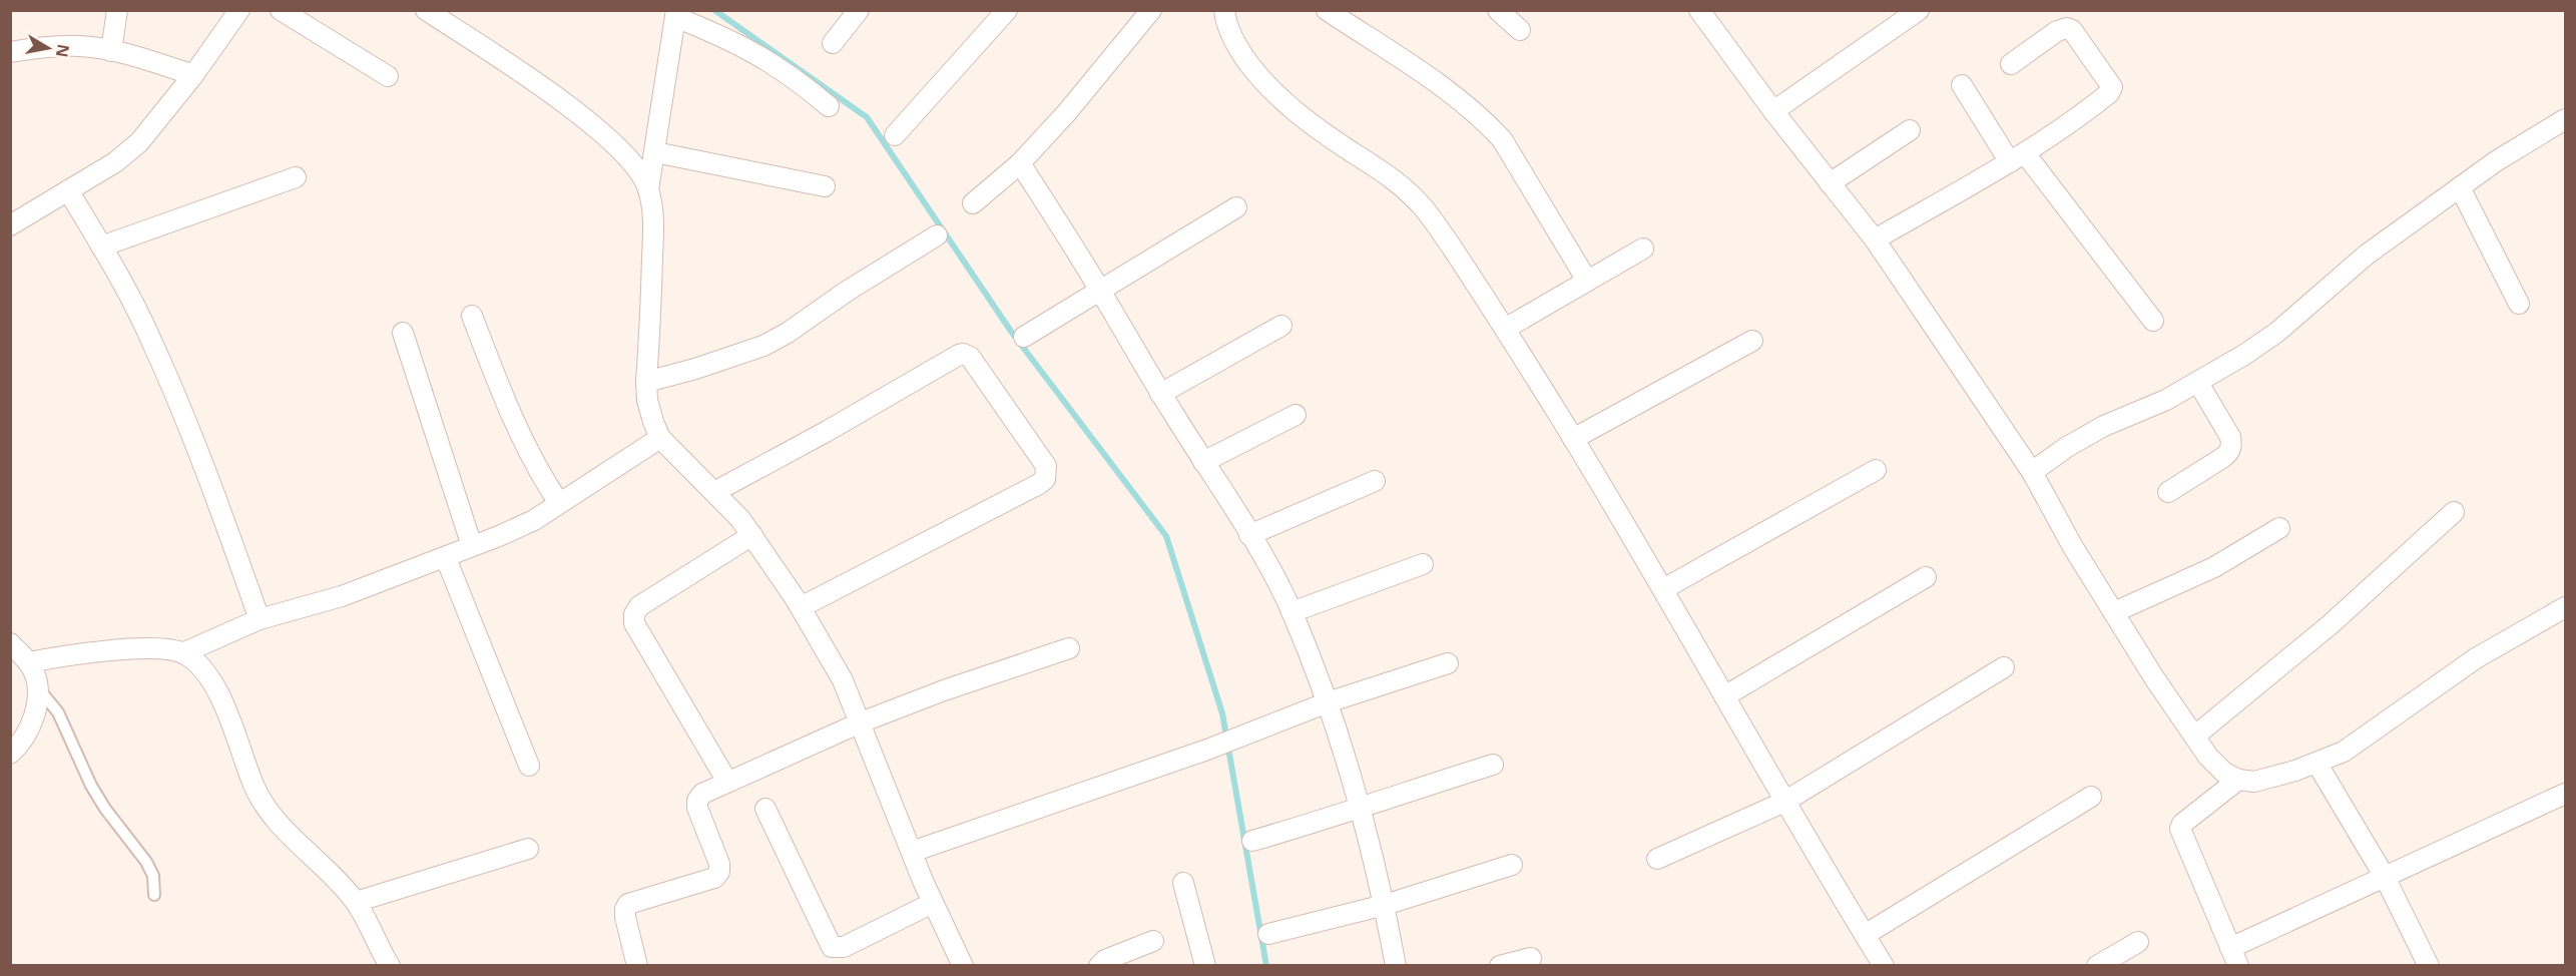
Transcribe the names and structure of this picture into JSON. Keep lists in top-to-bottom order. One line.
{"north":"right"}
